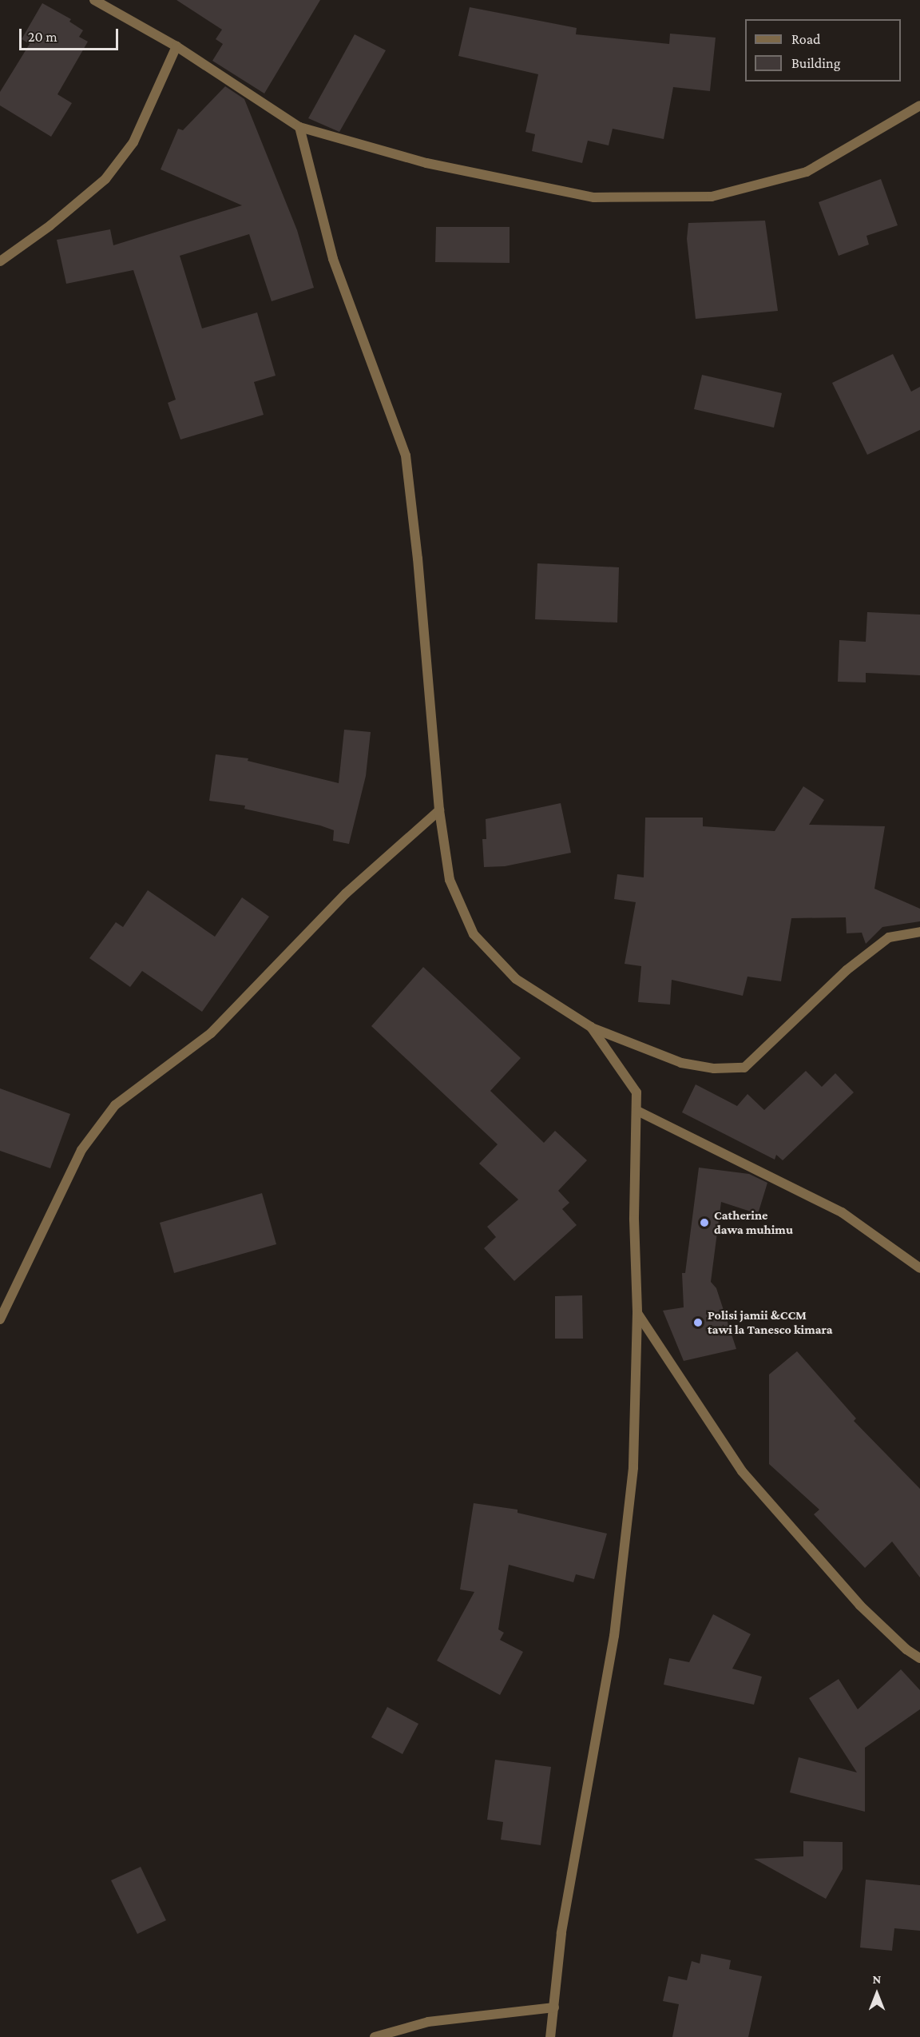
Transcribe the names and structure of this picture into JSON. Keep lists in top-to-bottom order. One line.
{"places":["Catherine dawa muhimu","Polisi jamii &CCM tawi la Tanesco kimara"],"legend":["Road","Building"],"scale_bar":"20 m","north":"top"}
